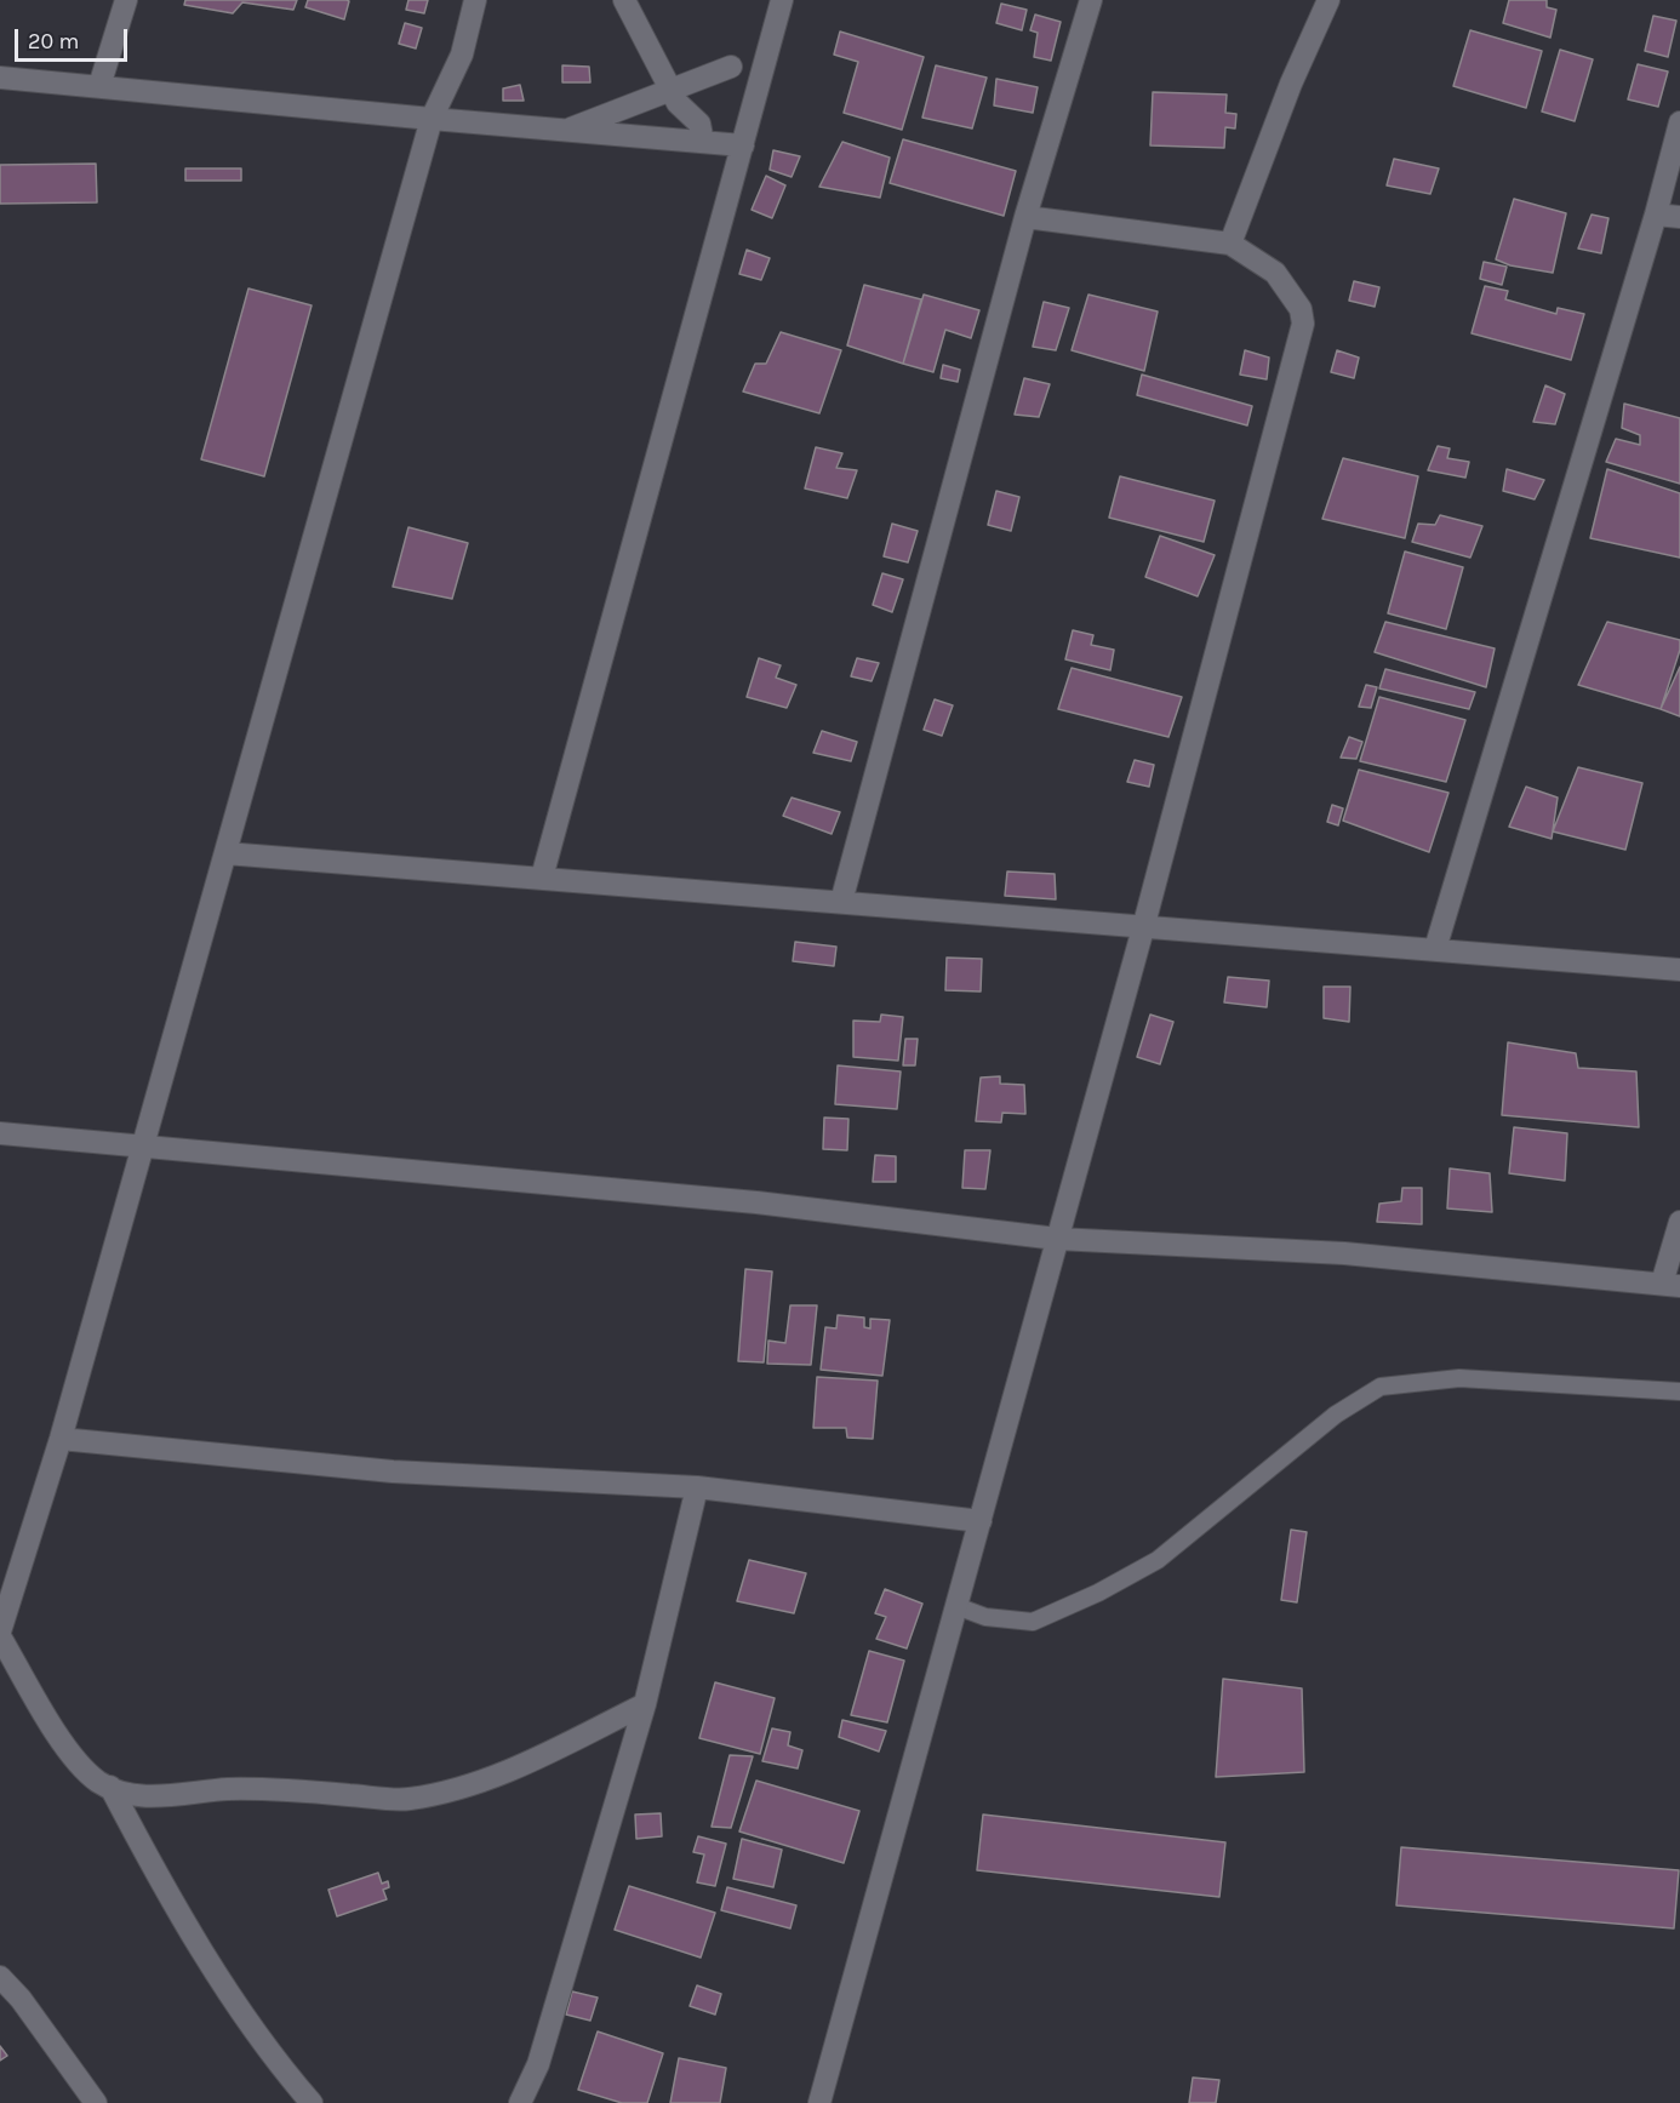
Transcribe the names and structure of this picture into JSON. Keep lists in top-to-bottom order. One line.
{"scale_bar":"20 m"}
